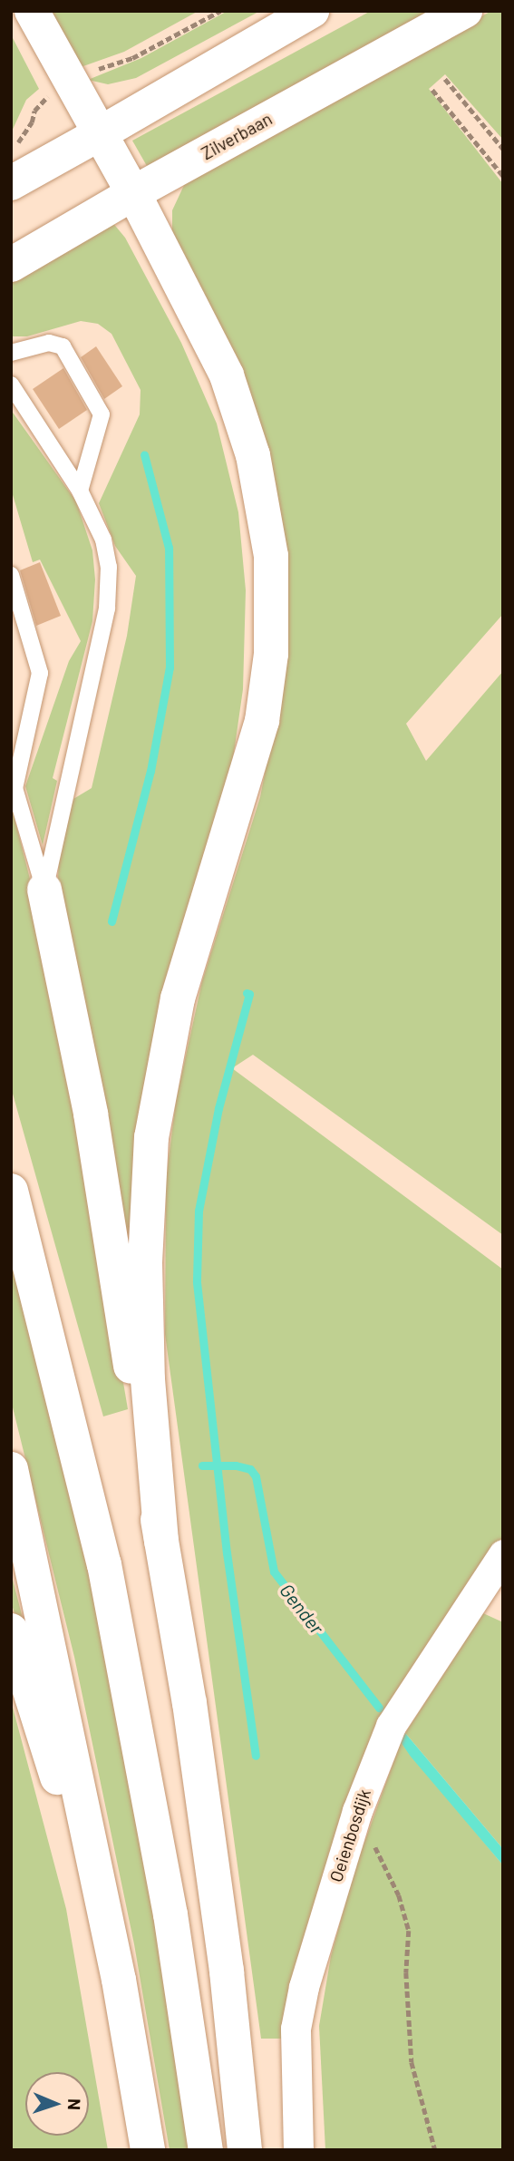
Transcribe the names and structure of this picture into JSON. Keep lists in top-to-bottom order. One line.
{"streets":{"main road":["Zilverbaan"],"street":["Oeienbosdijk"]},"water":["Gender"],"north":"right"}
